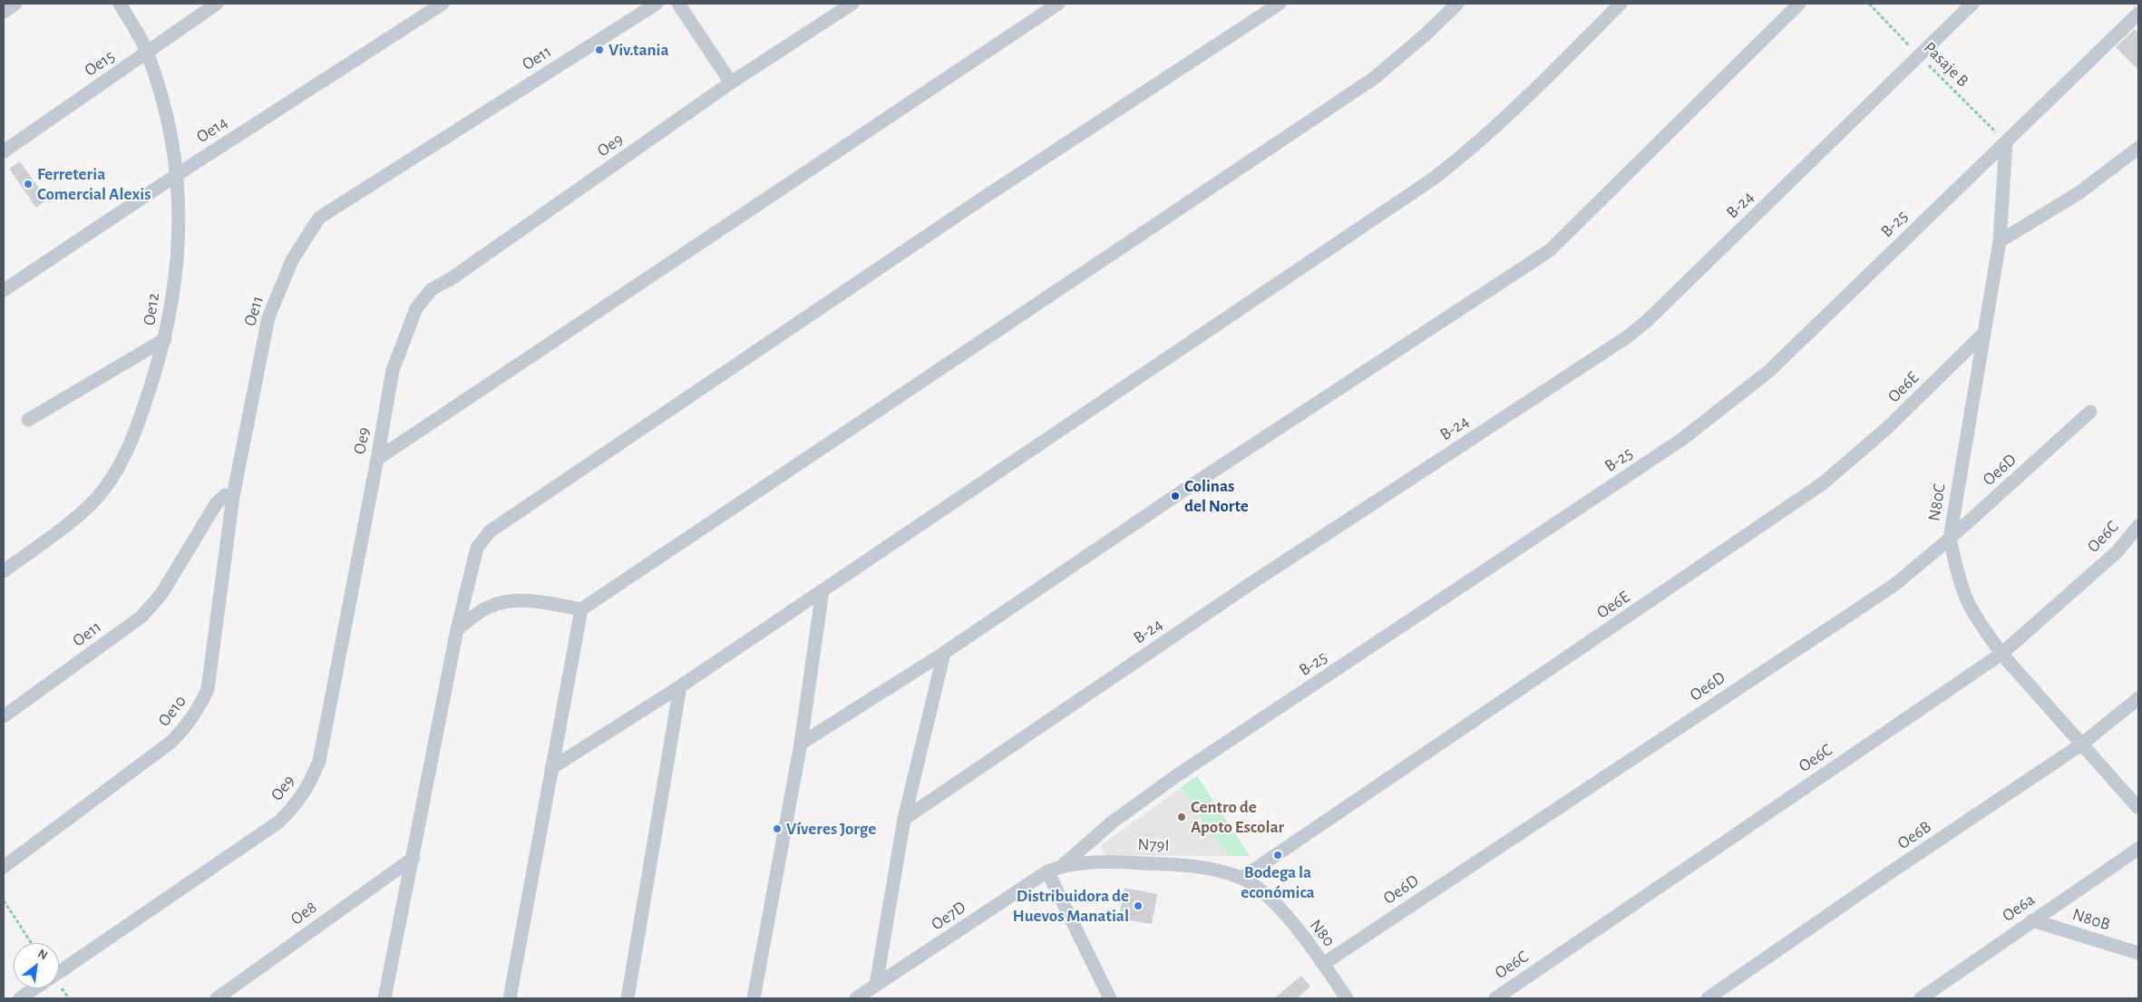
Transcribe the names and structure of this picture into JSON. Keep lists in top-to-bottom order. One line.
{"streets":{"street":["Oe11","Oe15","Oe14","Oe9","B-24","B-25","Oe12","Oe6E","Oe6D","N80C","Oe6C","Oe10","Oe6B","N79I","Oe6a","Oe8","Oe7D","N80B","N80"],"path":["Pasaje B"]},"crossings":[["Oe11","Oe10"],["Oe15","Oe12"],["Pasaje B","B-24"],["Pasaje B","B-25"],["Pasaje B","N80C"],["Oe14","Oe12"],["B-25","N80C"],["B-25","N79I"],["B-25","Oe7D"],["Oe6E","N80C"],["Oe6E","N79I"],["Oe6E","N80"],["Oe6D","N80C"],["Oe6D","N80"],["N80C","Oe6C"],["N80C","Oe6B"],["N79I","Oe7D"],["N79I","N80"],["Oe6a","N80B"]],"places":["Viv.tania","Ferreteria Comercial Alexis","Colinas del Norte","Centro de Apoto Escolar","Víveres Jorge","Bodega la económica","Distribuidora de Huevos Manatial"],"north":"top right"}
